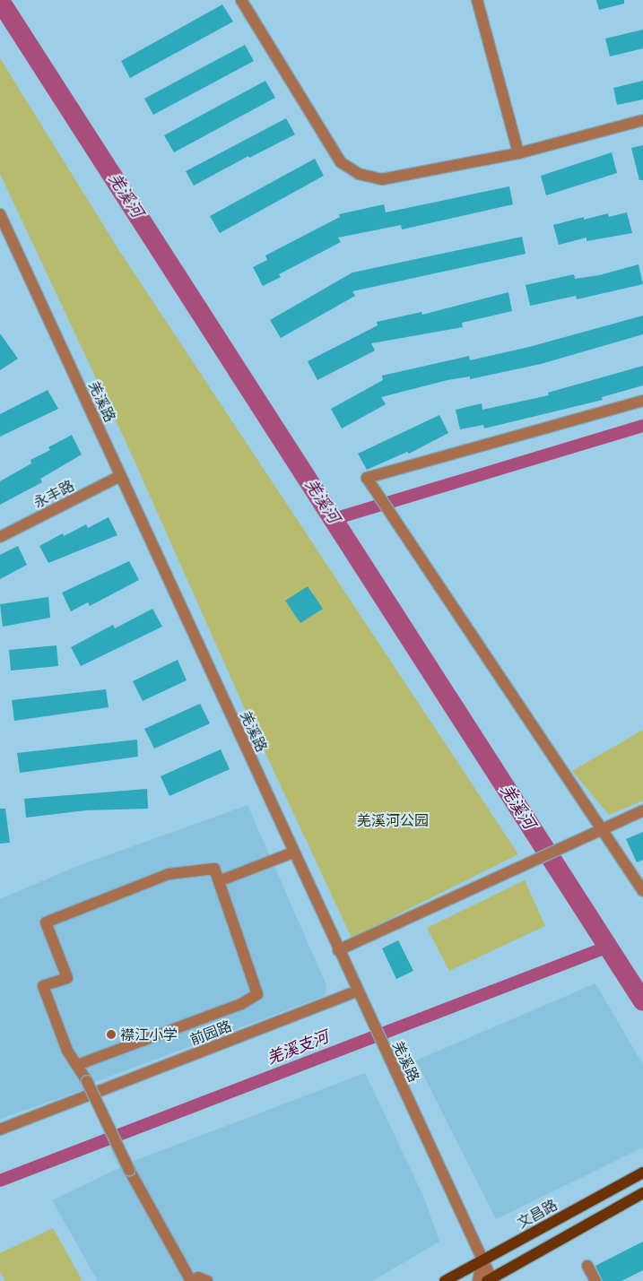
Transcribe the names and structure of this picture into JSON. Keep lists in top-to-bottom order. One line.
{"streets":{"main road":["文昌路"],"street":["羌溪路","永丰路","前园路"]},"crossings":[["羌溪路","永丰路"],["羌溪路","前园路"],["羌溪路","文昌路"]],"water":["羌溪河","羌溪支河"],"parks":["羌溪河公园"],"places":["襟江小学"]}
